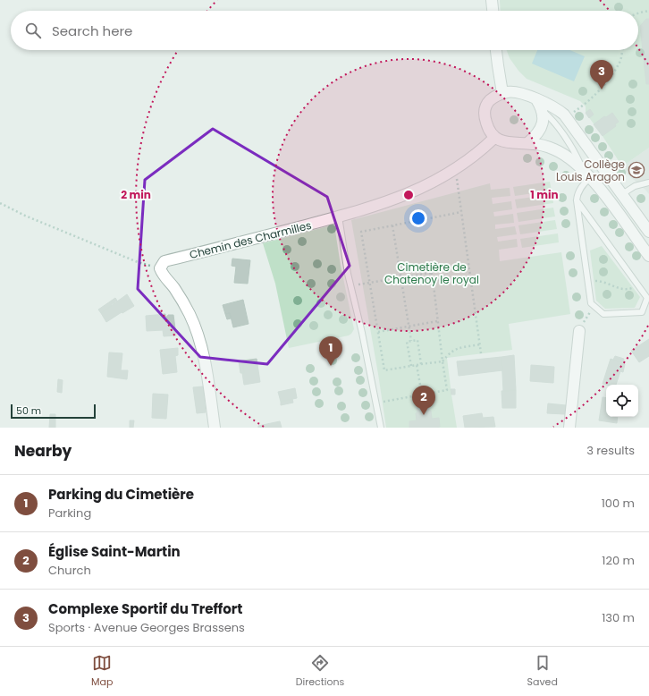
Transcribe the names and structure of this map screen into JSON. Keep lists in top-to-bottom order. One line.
{"streets":{"street":["Chemin des Charmilles"]},"parks":["Cimetière de Chatenoy le royal"],"places":{"school or university":["Collège Louis Aragon"]},"scale_bar":"50 m","page":{"search":"Search here","pins":["3","1","2"],"scale":"50 m","heading":["Nearby","3 results"],"list":[{"mark":"1","name":"Parking du Cimetière","note":"Parking","value":"100 m"},{"mark":"2","name":"Église Saint-Martin","note":"Church","value":"120 m"},{"mark":"3","name":"Complexe Sportif du Treffort","note":"Sports · Avenue Georges Brassens","value":"130 m"}],"nav":["Map","Directions","Saved"]},"rings":["1 min","2 min"]}
